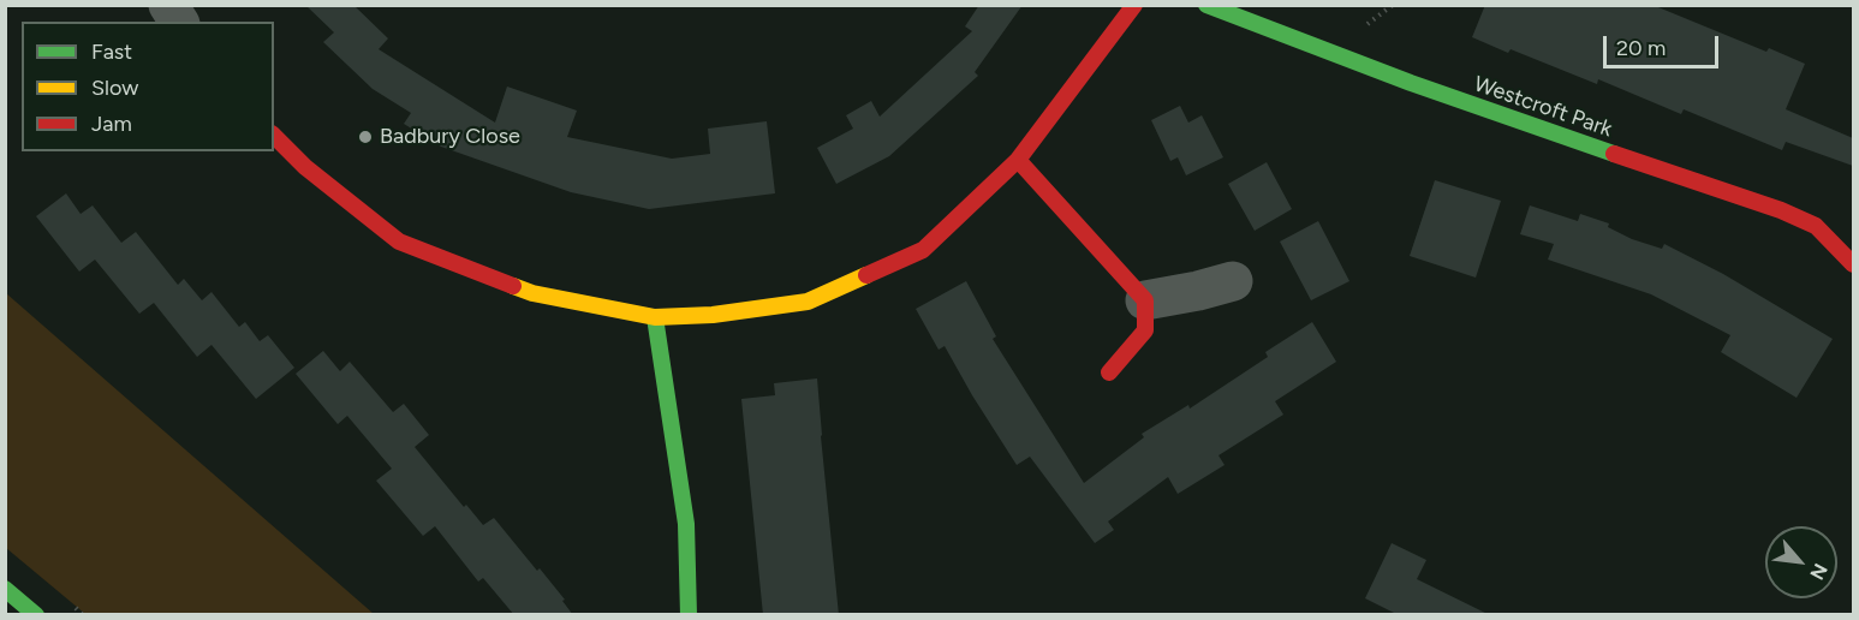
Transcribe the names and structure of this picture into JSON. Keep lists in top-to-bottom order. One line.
{"streets":{"street":["Westcroft Park"]},"places":["Badbury Close"],"legend":["Fast","Slow","Jam"],"scale_bar":"20 m","north":"bottom right"}
